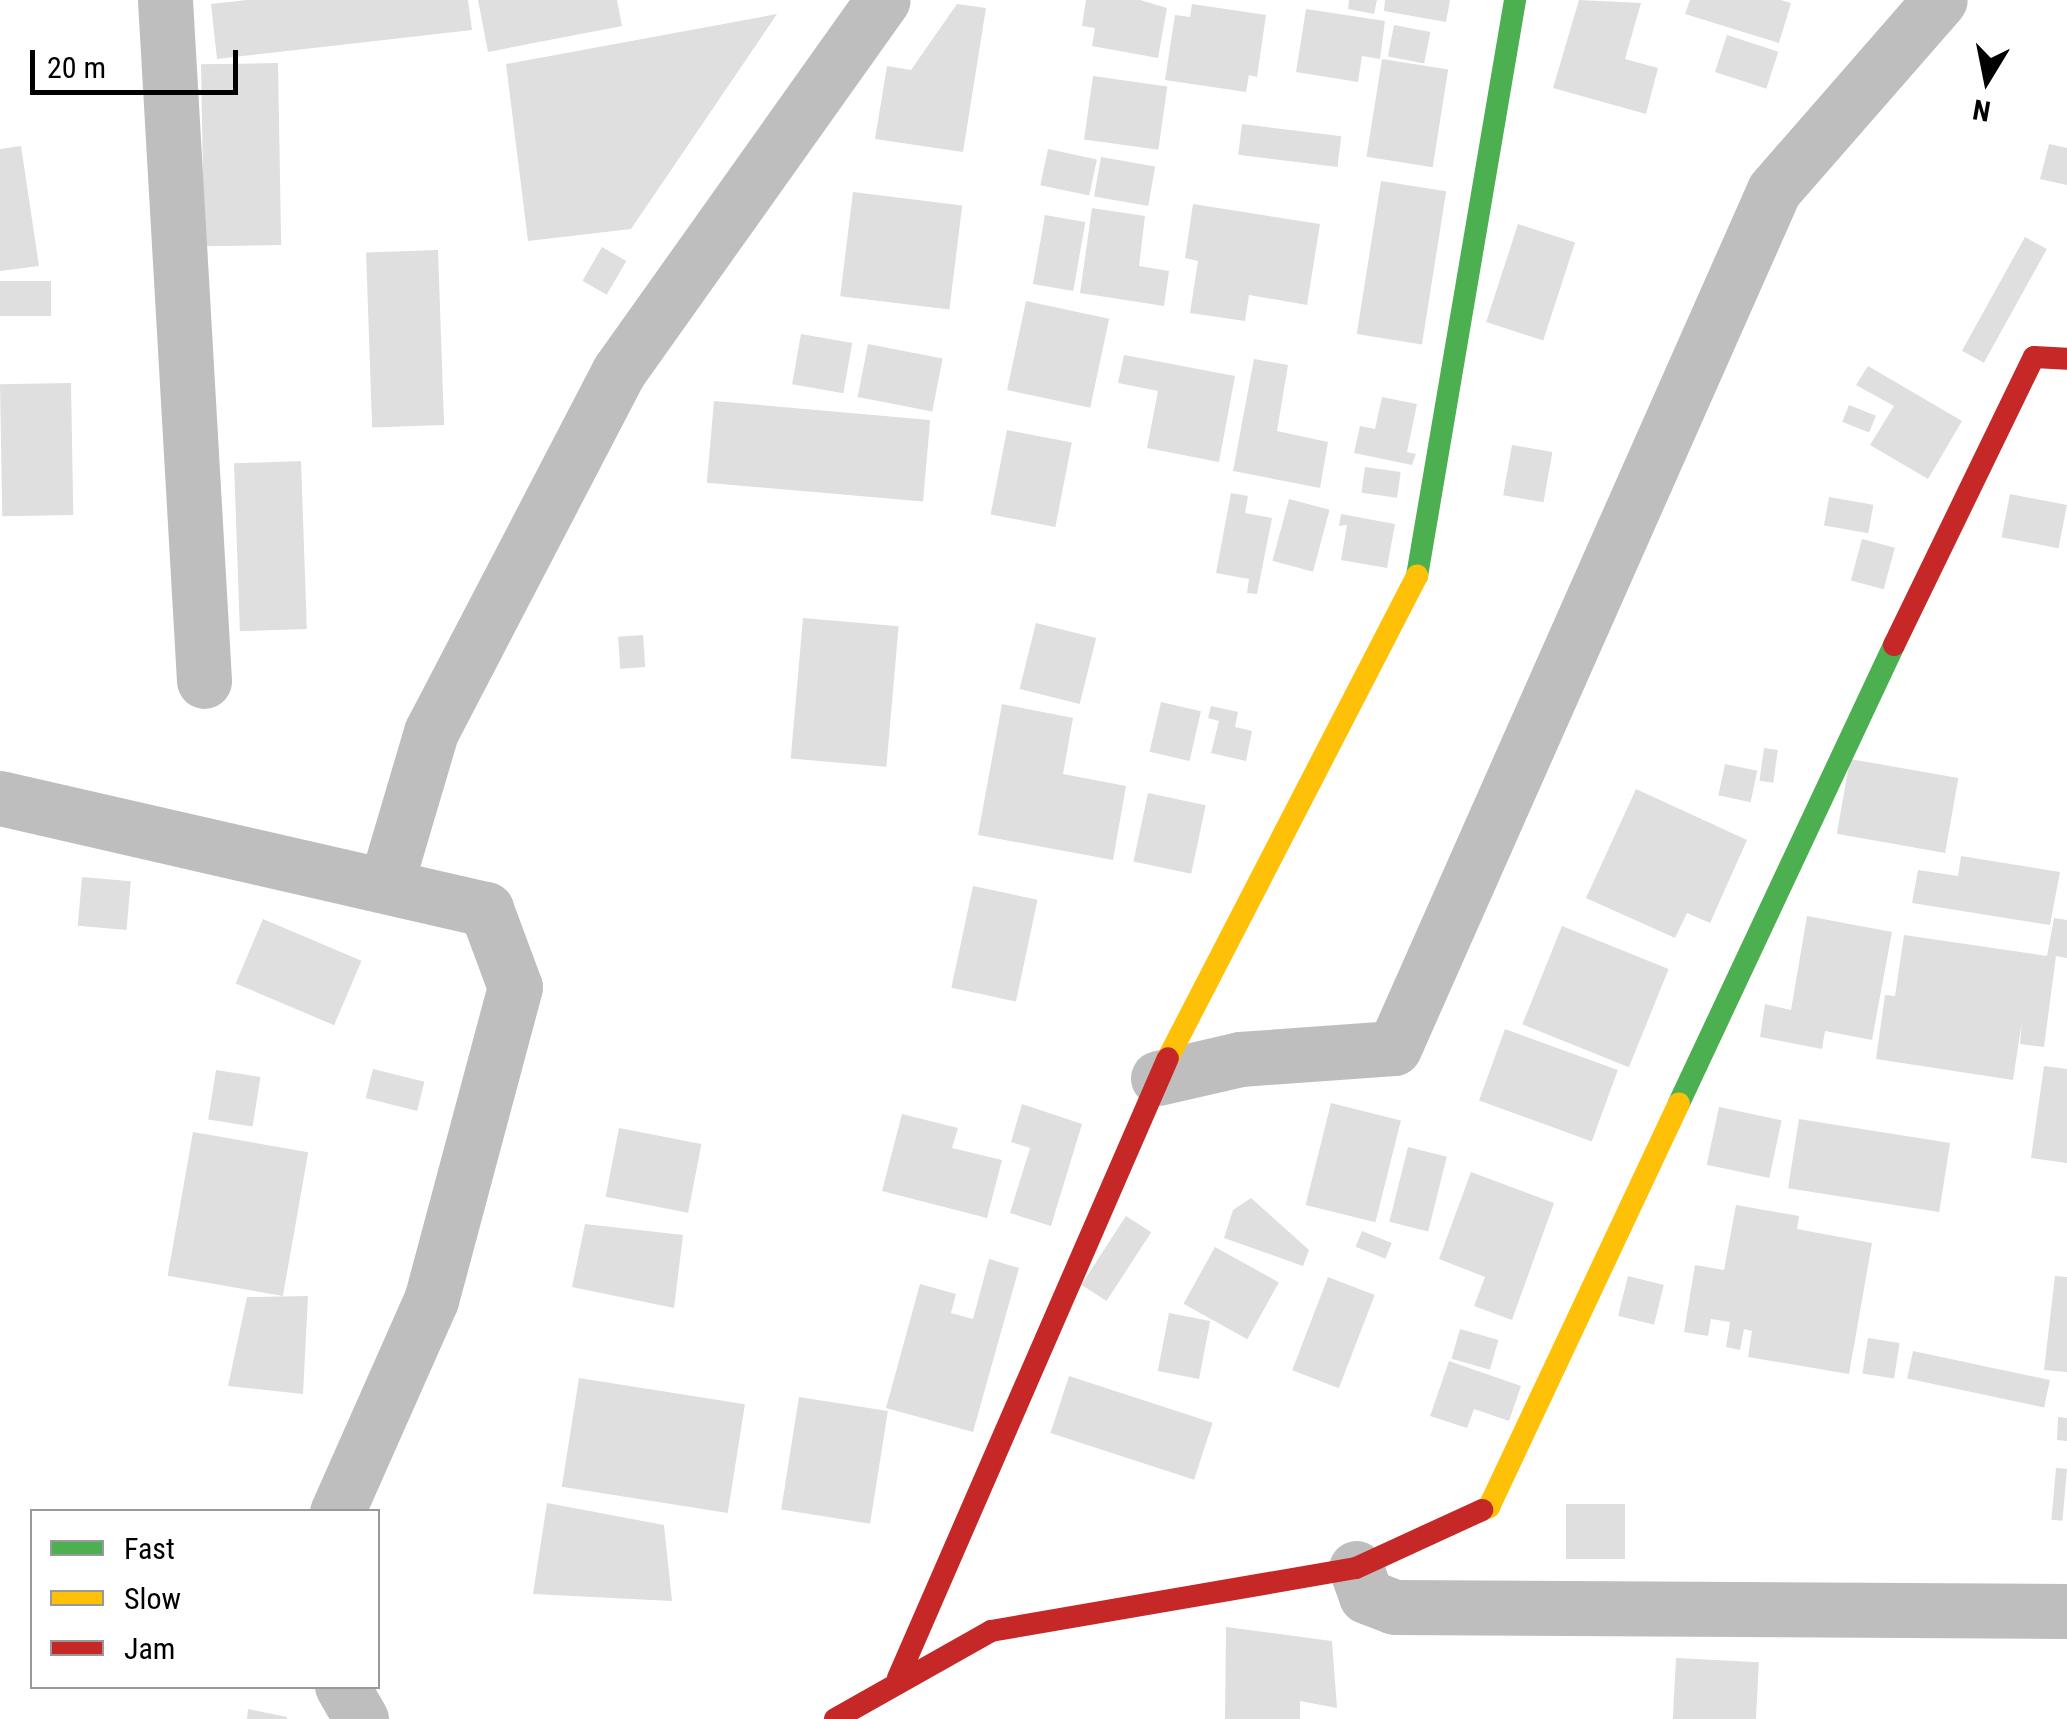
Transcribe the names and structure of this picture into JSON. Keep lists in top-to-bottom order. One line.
{"legend":["Fast","Slow","Jam"],"scale_bar":"20 m","north":"bottom"}
